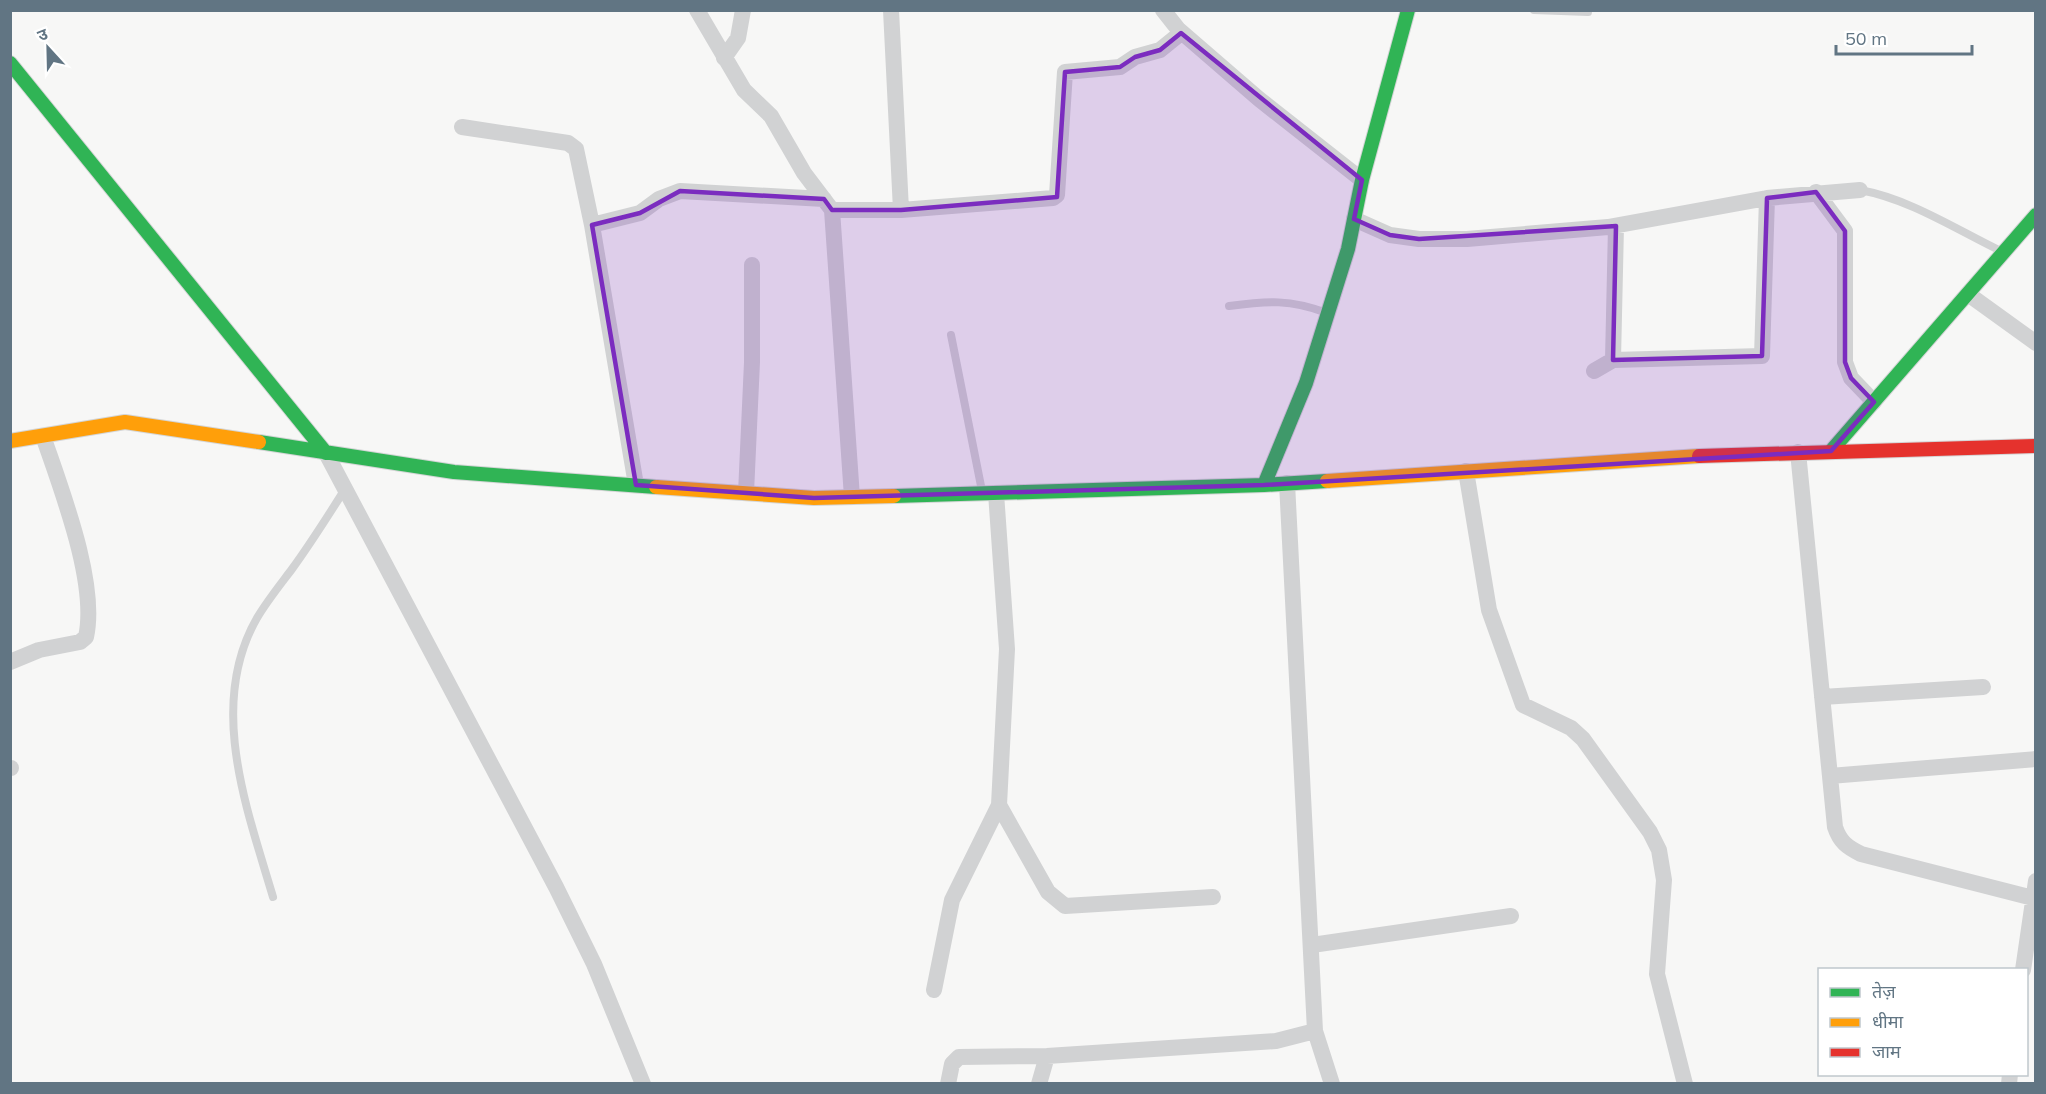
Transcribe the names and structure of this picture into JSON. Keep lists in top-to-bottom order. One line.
{"legend":["तेज़","धीमा","जाम"],"scale_bar":"50 m","north":"top"}
